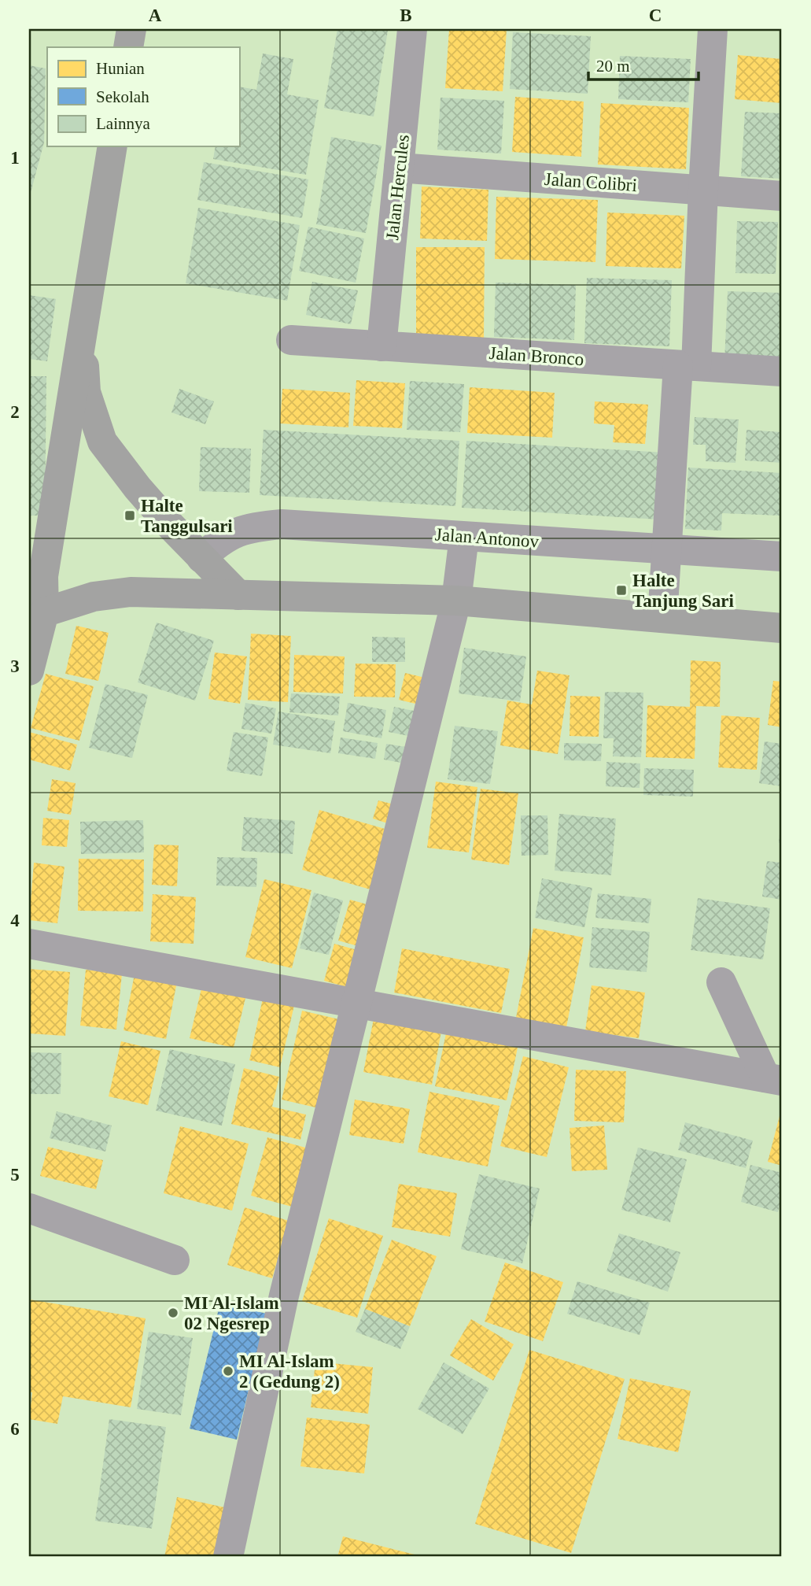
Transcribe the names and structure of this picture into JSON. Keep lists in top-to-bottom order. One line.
{"streets":{"street":["Jalan Colibri","Jalan Hercules","Jalan Bronco","Jalan Antonov"]},"crossings":[["Jalan Colibri","Jalan Hercules"],["Jalan Hercules","Jalan Bronco"]],"places":{"transit":["Halte Tanggulsari","Halte Tanjung Sari"],"other":["MI Al-Islam 02 Ngesrep","MI Al-Islam 2 (Gedung 2)"]},"legend":["Hunian","Sekolah","Lainnya"],"scale_bar":"20 m","grid":{"columns":["A","B","C"],"rows":["1","2","3","4","5","6"]}}
